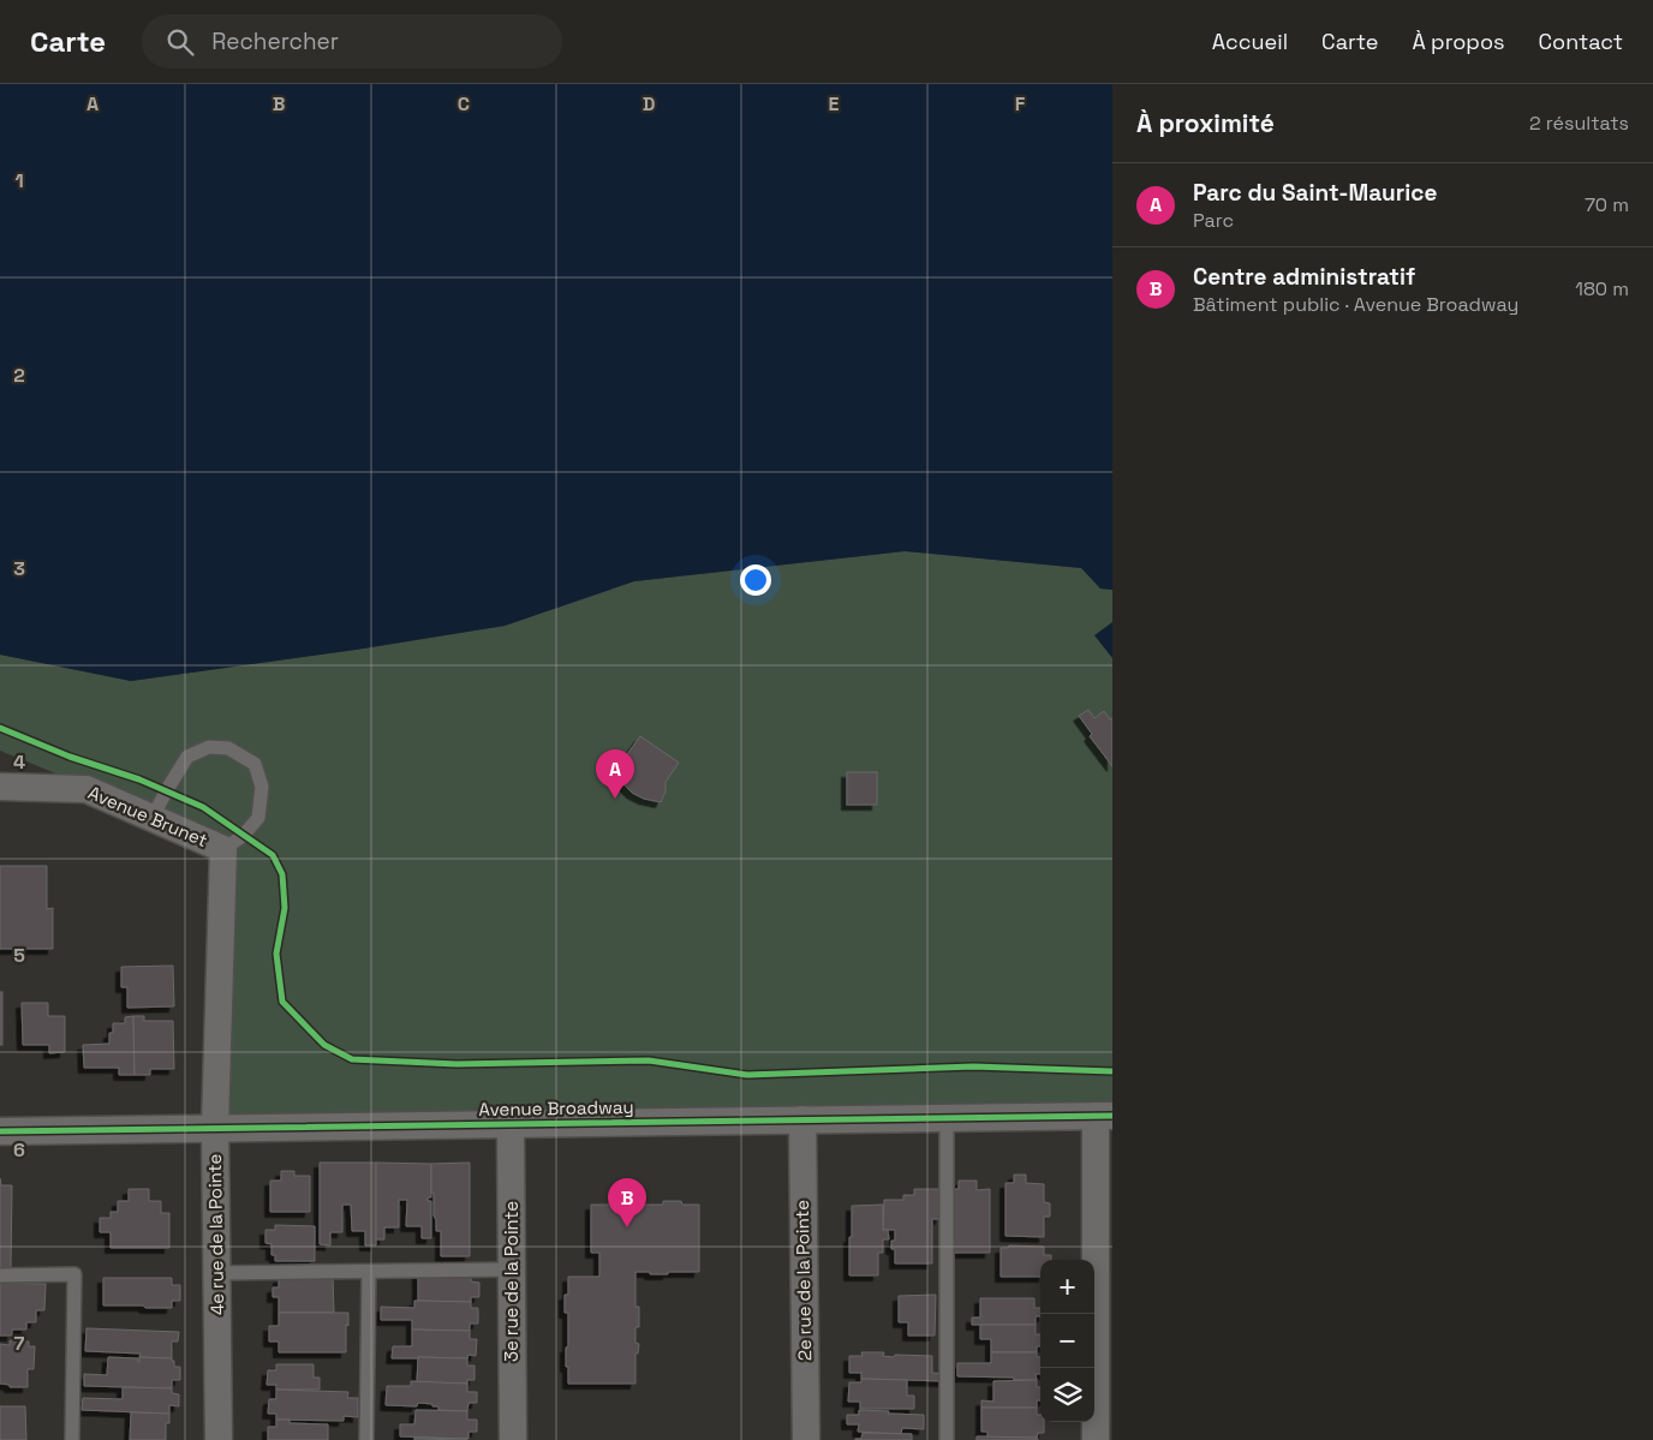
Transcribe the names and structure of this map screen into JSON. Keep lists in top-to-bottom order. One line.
{"streets":{"street":["Avenue Brunet","Avenue Broadway","4e rue de la Pointe","2e rue de la Pointe","3e rue de la Pointe"]},"crossings":[["Avenue Brunet","4e rue de la Pointe"],["Avenue Broadway","4e rue de la Pointe"],["Avenue Broadway","2e rue de la Pointe"],["Avenue Broadway","3e rue de la Pointe"]],"page":{"header":"Carte","search":"Rechercher","nav":["Accueil","Carte","À propos","Contact"],"heading":["À proximité","2 résultats"],"list":[{"mark":"A","name":"Parc du Saint-Maurice","note":"Parc","value":"70 m"},{"mark":"B","name":"Centre administratif","note":"Bâtiment public · Avenue Broadway","value":"180 m"}],"pins":["A","B"],"map_buttons":["+","−"]},"grid":{"columns":["A","B","C","D","E","F"],"rows":["1","2","3","4","5","6","7"]}}
